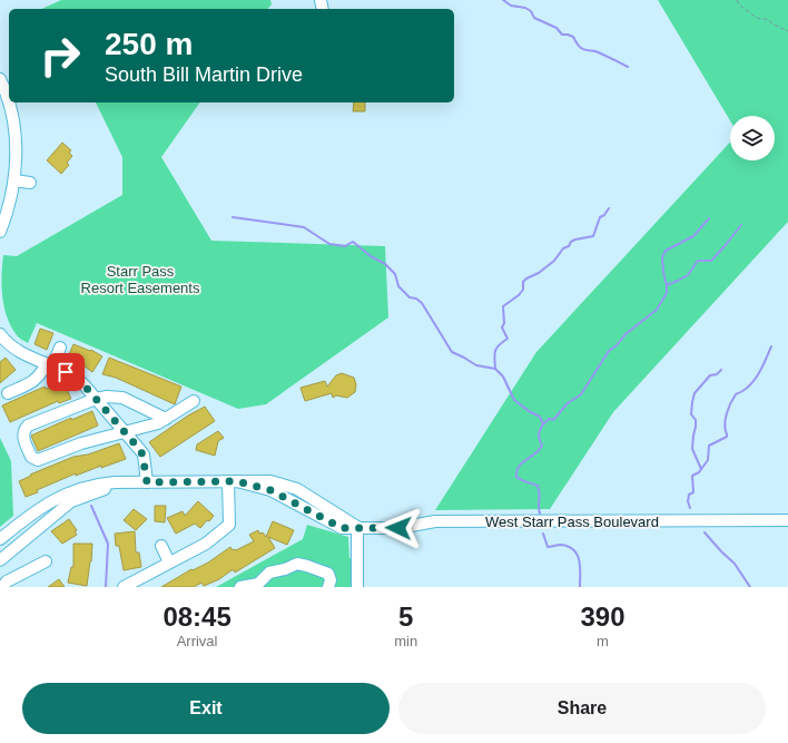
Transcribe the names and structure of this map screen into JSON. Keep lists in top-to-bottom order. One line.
{"streets":{"street":["West Starr Pass Boulevard"]},"parks":["Starr Pass Resort Easements"],"page":{"turn":["250 m","South Bill Martin Drive"],"eta":["08:45","Arrival","5","min","390","m"],"buttons":["Exit","Share"]}}
